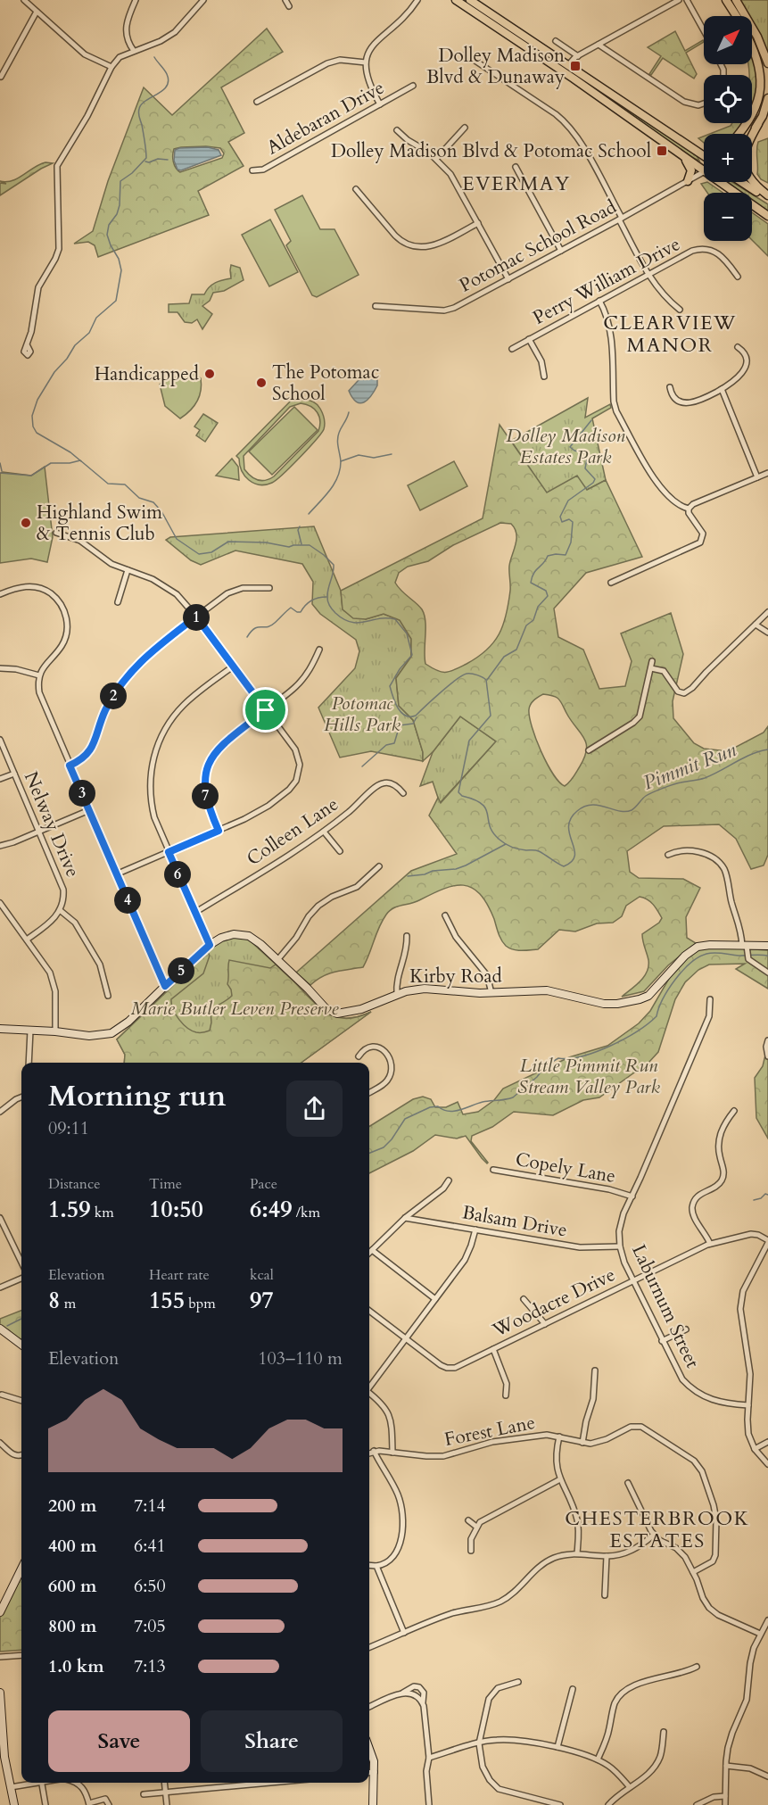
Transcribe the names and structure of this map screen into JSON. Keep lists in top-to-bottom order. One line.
{"streets":{"main road":["Kirby Road"],"street":["Aldebaran Drive","Potomac School Road","Perry William Drive","Nelway Drive","Colleen Lane","Copely Lane","Balsam Drive","Woodacre Drive","Laburnum Street","Forest Lane"]},"crossings":[["Copely Lane","Laburnum Street"],["Balsam Drive","Laburnum Street"],["Woodacre Drive","Laburnum Street"]],"districts":["EVERMAY","CLEARVIEW MANOR","CHESTERBROOK ESTATES"],"water":["Pimmit Run"],"parks":["Dolley Madison Estates Park","Potomac Hills Park","Marie Butler Leven Preserve","Little Pimmit Run Stream Valley Park"],"places":{"transit":["Dolley Madison Blvd & Dunaway","Dolley Madison Blvd & Potomac School"],"other":["Handicapped","The Potomac School","Highland Swim & Tennis Club"]},"north":"top right","page":{"map_buttons":["+","−"],"pins":["1","2","3","7","6","4","5"],"heading":["Morning run","09:11"],"stats":[["Distance","1.59 km"],["Time","10:50"],["Pace","6:49 /km"],["Elevation","8 m"],["Heart rate","155 bpm"],["kcal","97"]],"chart":["Elevation","103–110 m"],"list":[{"name":"200 m","note":"7:14"},{"name":"400 m","note":"6:41"},{"name":"600 m","note":"6:50"},{"name":"800 m","note":"7:05"},{"name":"1.0 km","note":"7:13"}],"buttons":["Save","Share"]}}
